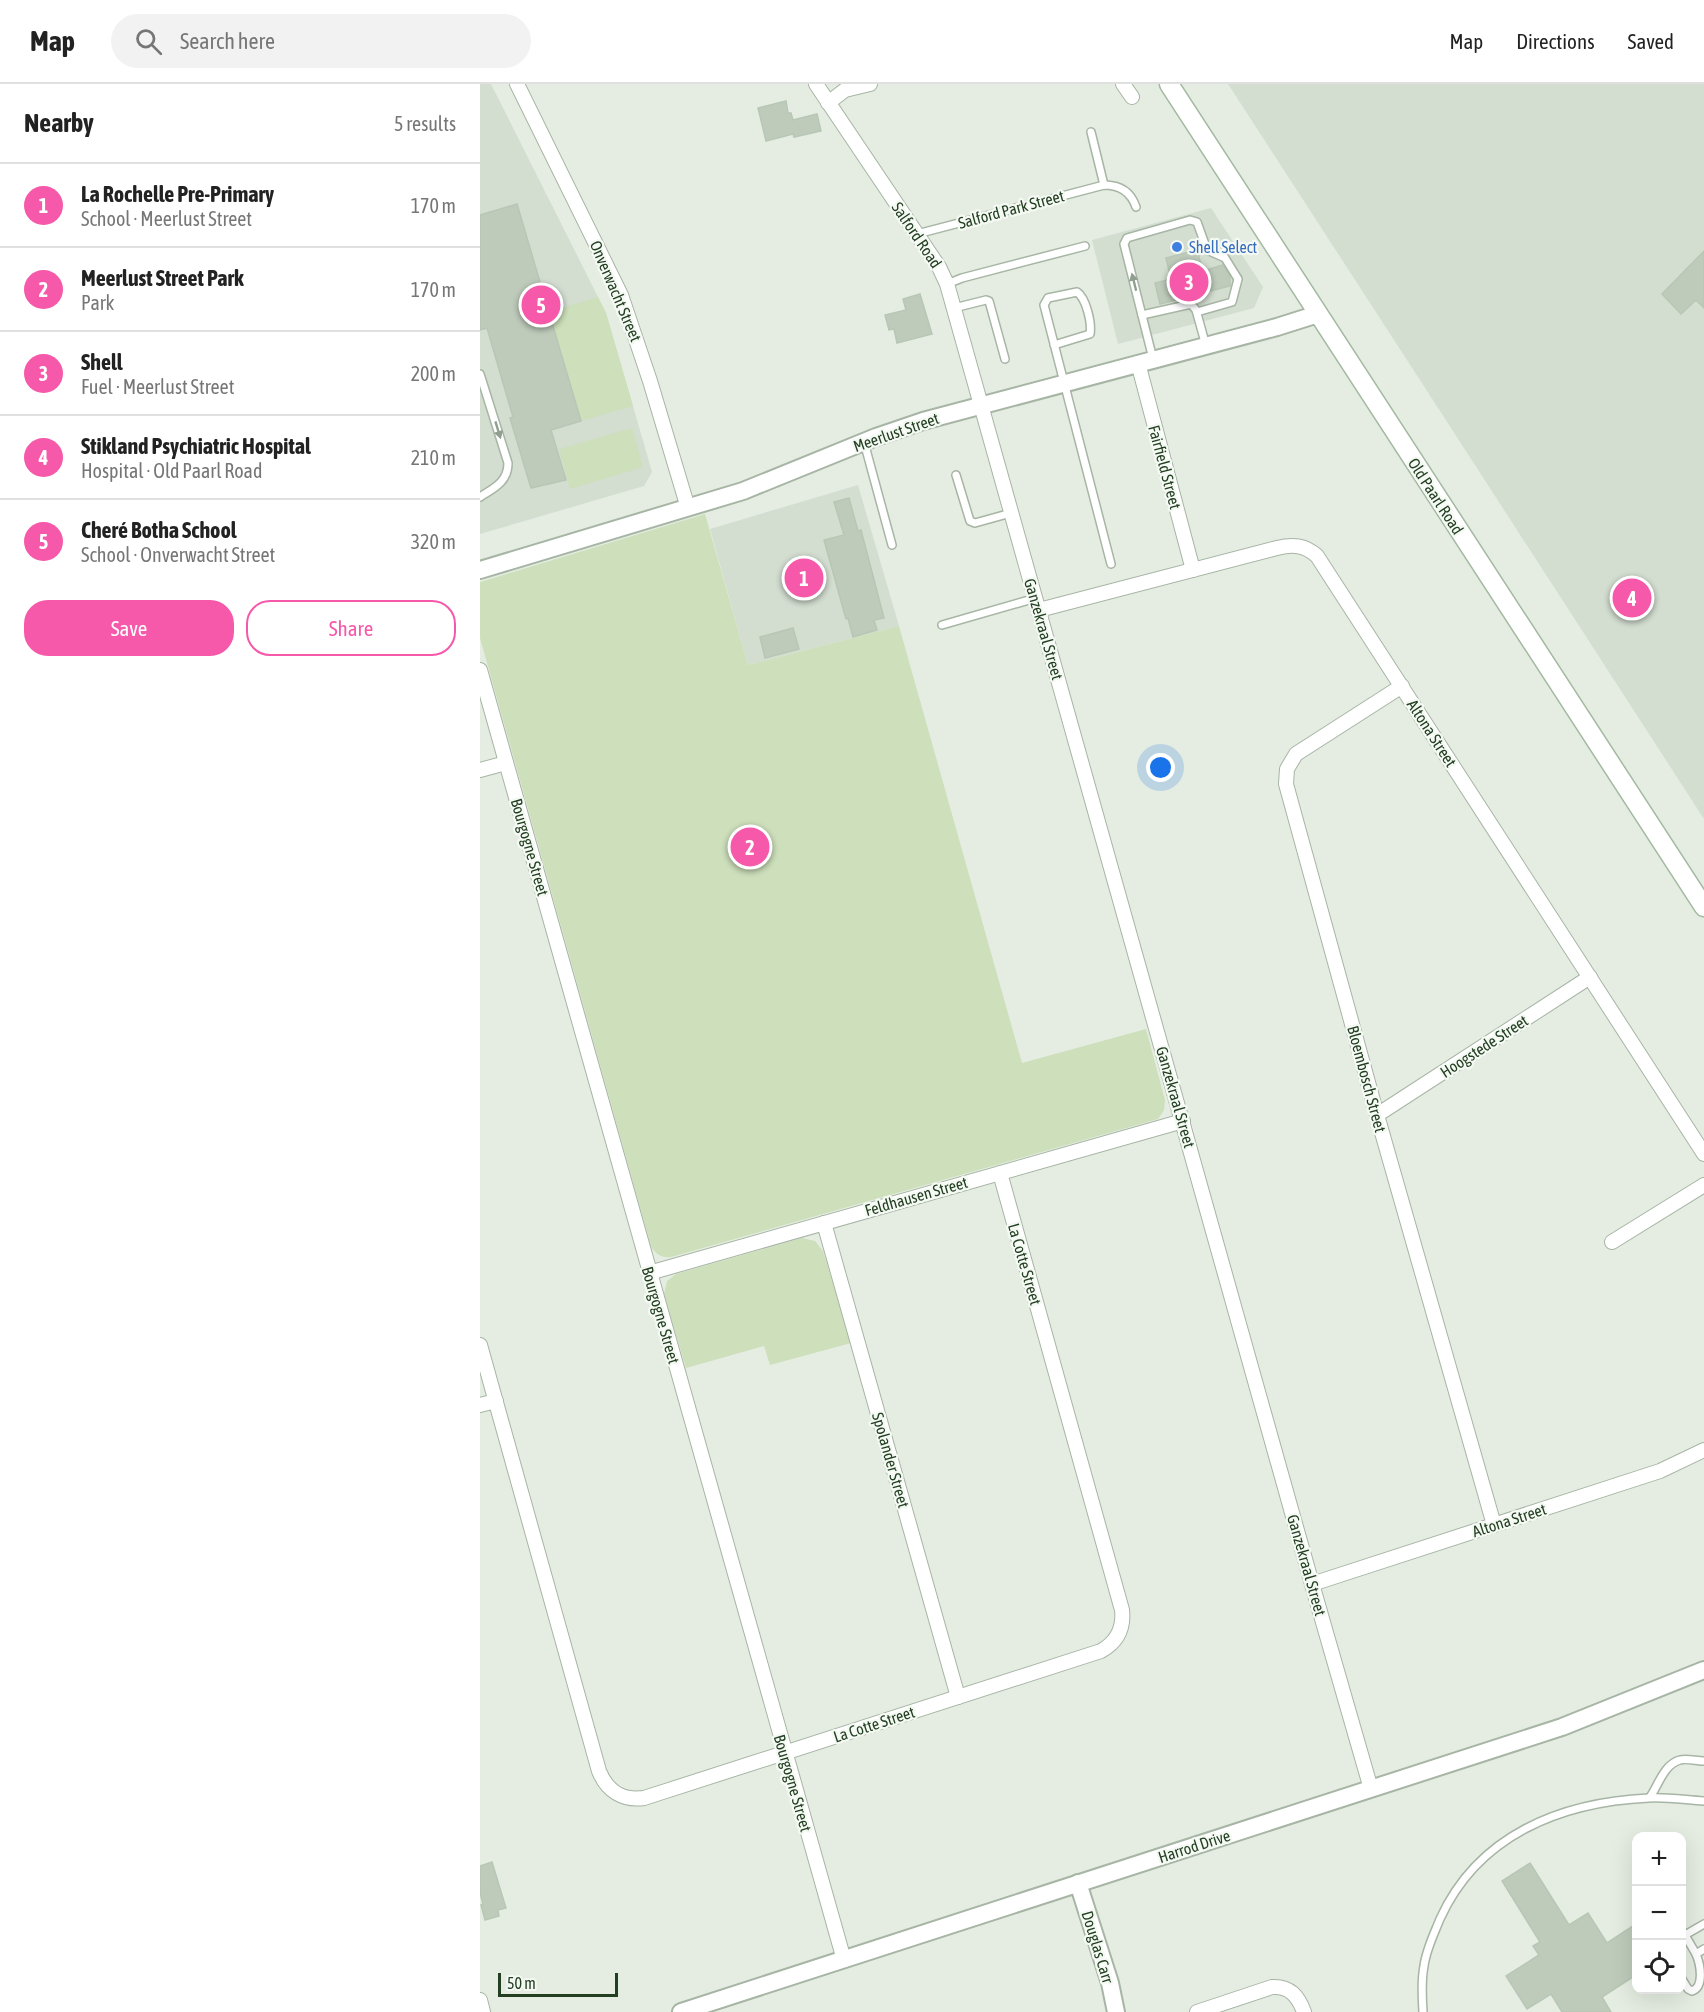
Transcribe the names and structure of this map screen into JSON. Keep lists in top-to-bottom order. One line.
{"streets":{"main road":["Old Paarl Road"],"street":["Salford Road","Onverwacht Street","Meerlust Street","Fairfield Street","Ganzekraal Street","Altona Street","Bourgogne Street","Hoogstede Street","Bloembosch Street","Feldhausen Street","La Cotte Street","Spolander Street","Harrod Drive","Douglas Carr"],"lane":["Salford Park Street"]},"crossings":[["Salford Park Street","Salford Road"],["Salford Road","Meerlust Street"],["Salford Road","Ganzekraal Street"],["Onverwacht Street","Meerlust Street"],["Meerlust Street","Fairfield Street"],["Meerlust Street","Old Paarl Road"],["Meerlust Street","Ganzekraal Street"],["Fairfield Street","Altona Street"],["Ganzekraal Street","Altona Street"],["Ganzekraal Street","Feldhausen Street"],["Ganzekraal Street","Harrod Drive"],["Altona Street","Hoogstede Street"],["Altona Street","Bloembosch Street"],["Bourgogne Street","Feldhausen Street"],["Bourgogne Street","La Cotte Street"],["Bourgogne Street","Harrod Drive"],["Hoogstede Street","Bloembosch Street"],["Feldhausen Street","La Cotte Street"],["Feldhausen Street","Spolander Street"],["La Cotte Street","Spolander Street"],["Harrod Drive","Douglas Carr"]],"places":["Shell Select"],"scale_bar":"50 m","page":{"header":"Map","search":"Search here","nav":["Map","Directions","Saved"],"heading":["Nearby","5 results"],"list":[{"mark":"1","name":"La Rochelle Pre-Primary","note":"School · Meerlust Street","value":"170 m"},{"mark":"2","name":"Meerlust Street Park","note":"Park","value":"170 m"},{"mark":"3","name":"Shell","note":"Fuel · Meerlust Street","value":"200 m"},{"mark":"4","name":"Stikland Psychiatric Hospital","note":"Hospital · Old Paarl Road","value":"210 m"},{"mark":"5","name":"Cheré Botha School","note":"School · Onverwacht Street","value":"320 m"}],"pins":["3","5","1","4","2"],"buttons":["Save","Share"],"map_buttons":["+","−"],"scale":"50 m"}}
